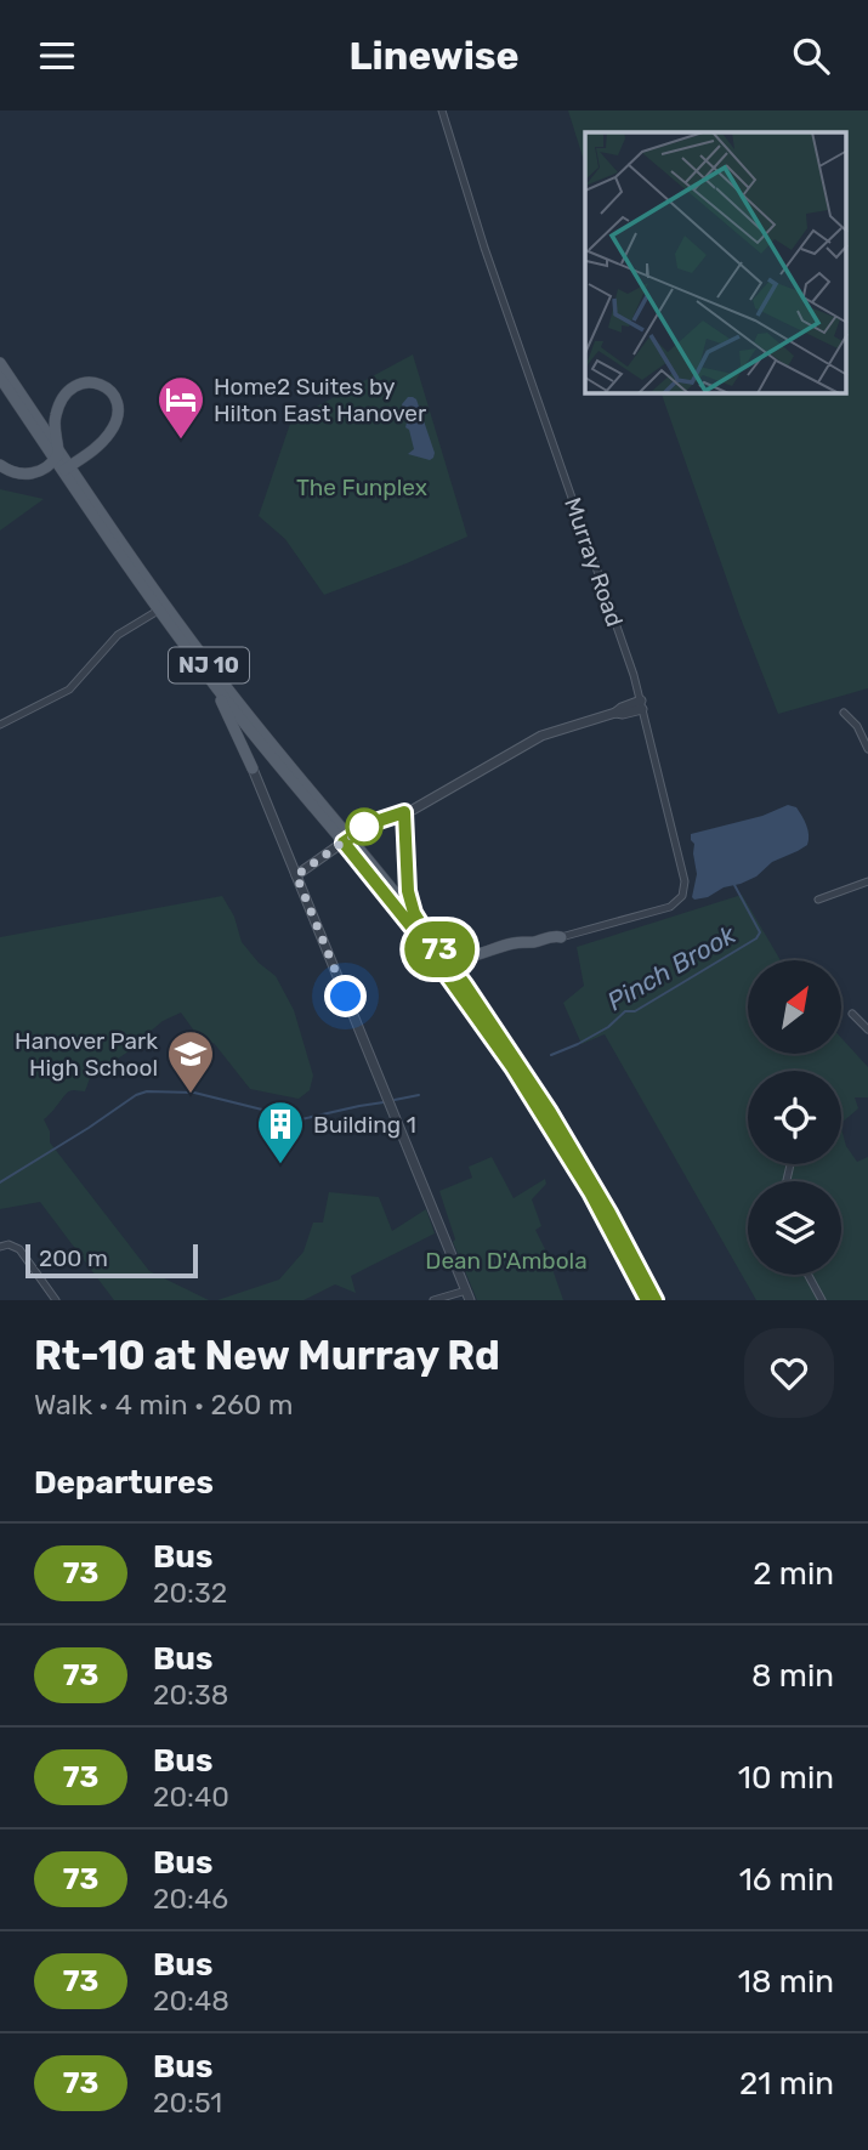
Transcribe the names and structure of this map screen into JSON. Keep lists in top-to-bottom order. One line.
{"streets":{"main road":["NJ 10"],"street":["Murray Road"]},"water":["Pinch Brook"],"parks":["The Funplex","Dean D'Ambola"],"places":{"hotel":["Home2 Suites by Hilton East Hanover"],"school or university":["Hanover Park High School"],"building":["Building 1"]},"lines":["bus line 73"],"scale_bar":"200 m","north":"top right","page":{"header":"Linewise","on_map":"73","scale":"200 m","heading":[["Rt-10 at New Murray Rd","Walk · 4 min · 260 m"],"Departures"],"list":[{"mark":"73","name":"Bus","note":"20:32","value":"2 min"},{"mark":"73","name":"Bus","note":"20:38","value":"8 min"},{"mark":"73","name":"Bus","note":"20:40","value":"10 min"},{"mark":"73","name":"Bus","note":"20:46","value":"16 min"},{"mark":"73","name":"Bus","note":"20:48","value":"18 min"},{"mark":"73","name":"Bus","note":"20:51","value":"21 min"}]}}
